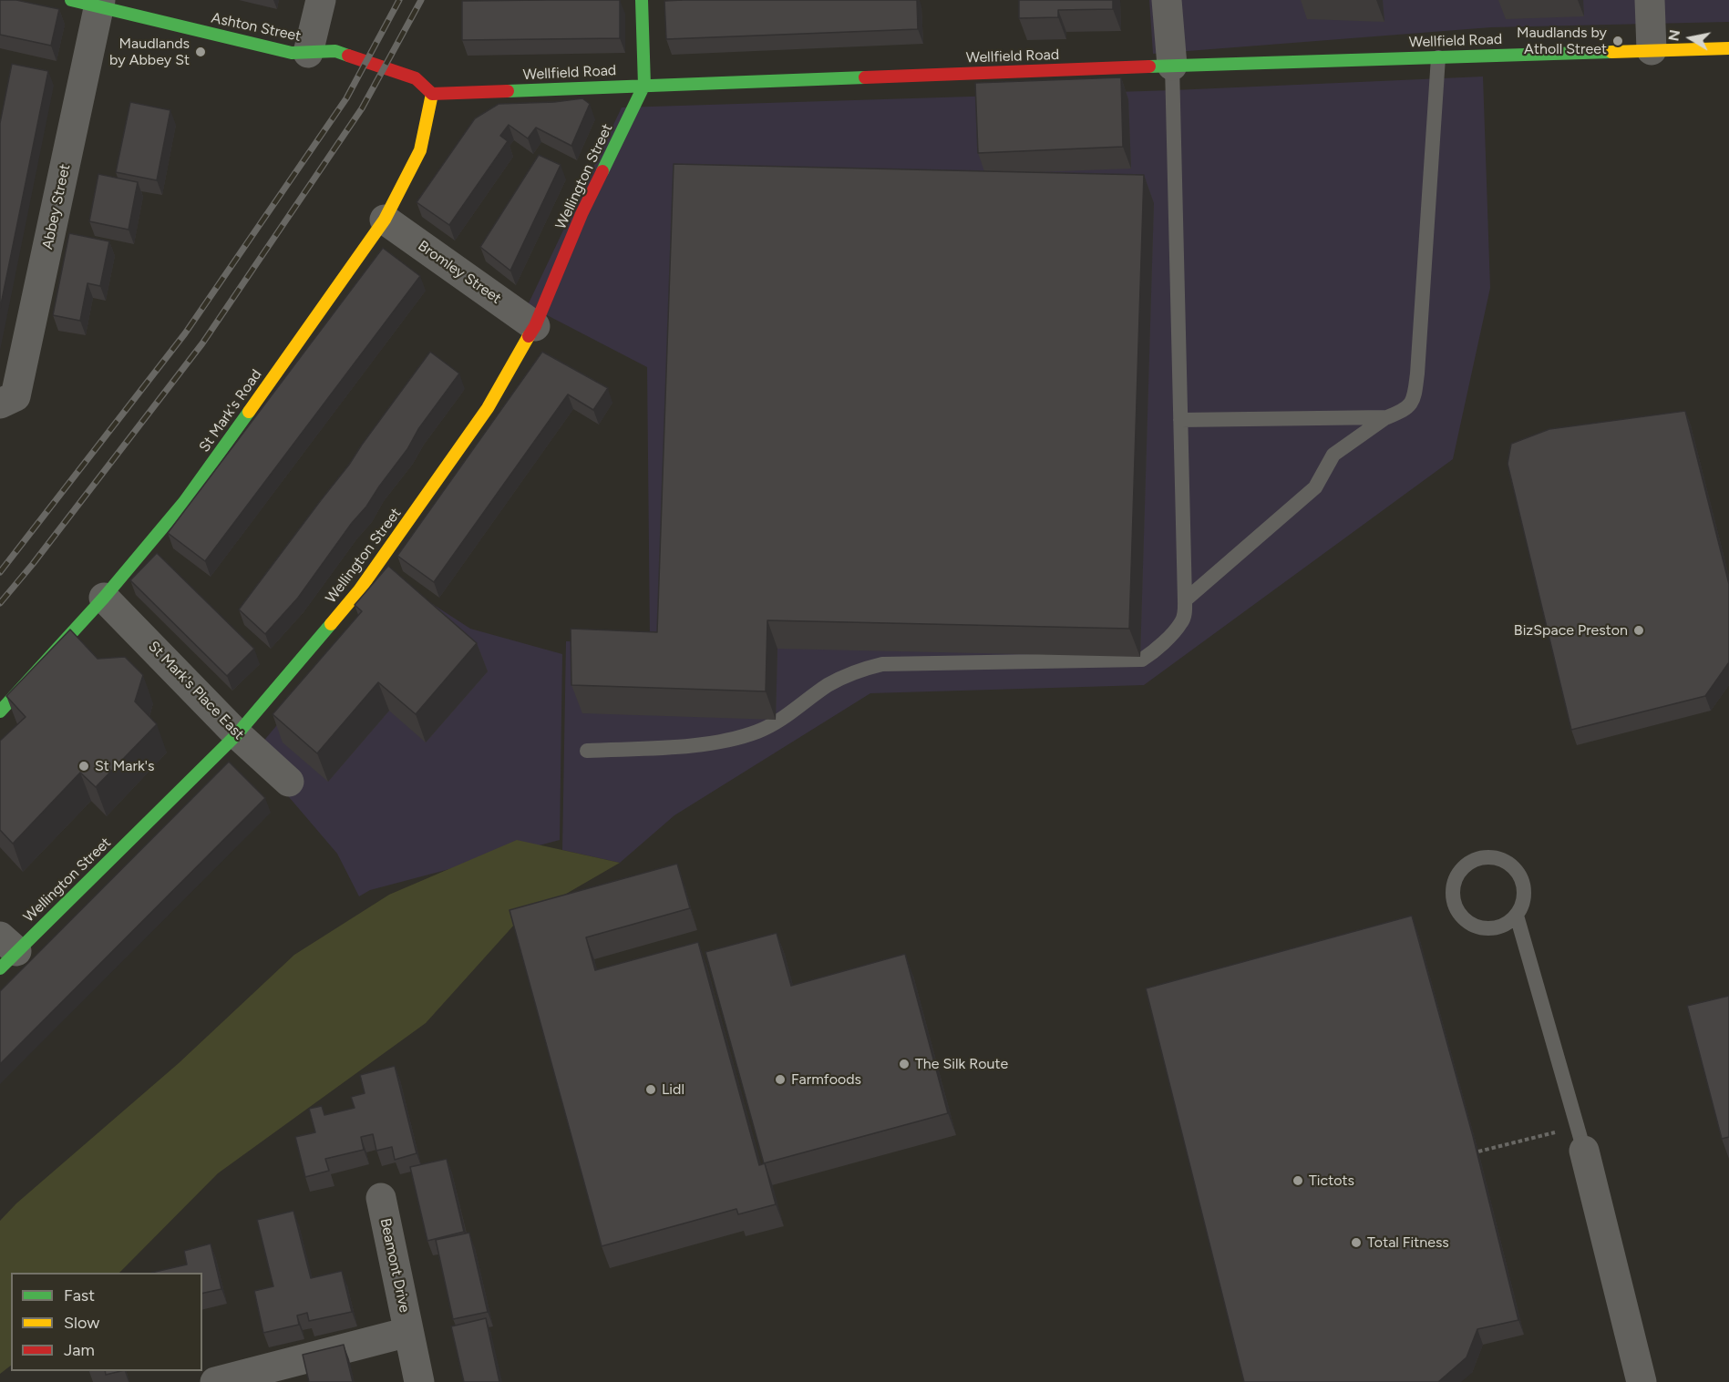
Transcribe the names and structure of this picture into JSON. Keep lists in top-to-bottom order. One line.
{"streets":{"street":["Ashton Street","Wellfield Road","Wellington Street","Abbey Street","Bromley Street","St Mark's Road","St Mark's Place East","Beamont Drive"]},"crossings":[["Ashton Street","Abbey Street"],["Wellfield Road","Wellington Street"],["Wellfield Road","St Mark's Road"],["Wellington Street","Bromley Street"],["Wellington Street","St Mark's Place East"],["Bromley Street","St Mark's Road"],["St Mark's Road","St Mark's Place East"]],"places":["Maudlands by Atholl Street","Maudlands by Abbey St","BizSpace Preston","St Mark's","The Silk Route","Farmfoods","Lidl","Tictots","Total Fitness"],"legend":["Fast","Slow","Jam"],"north":"left"}
